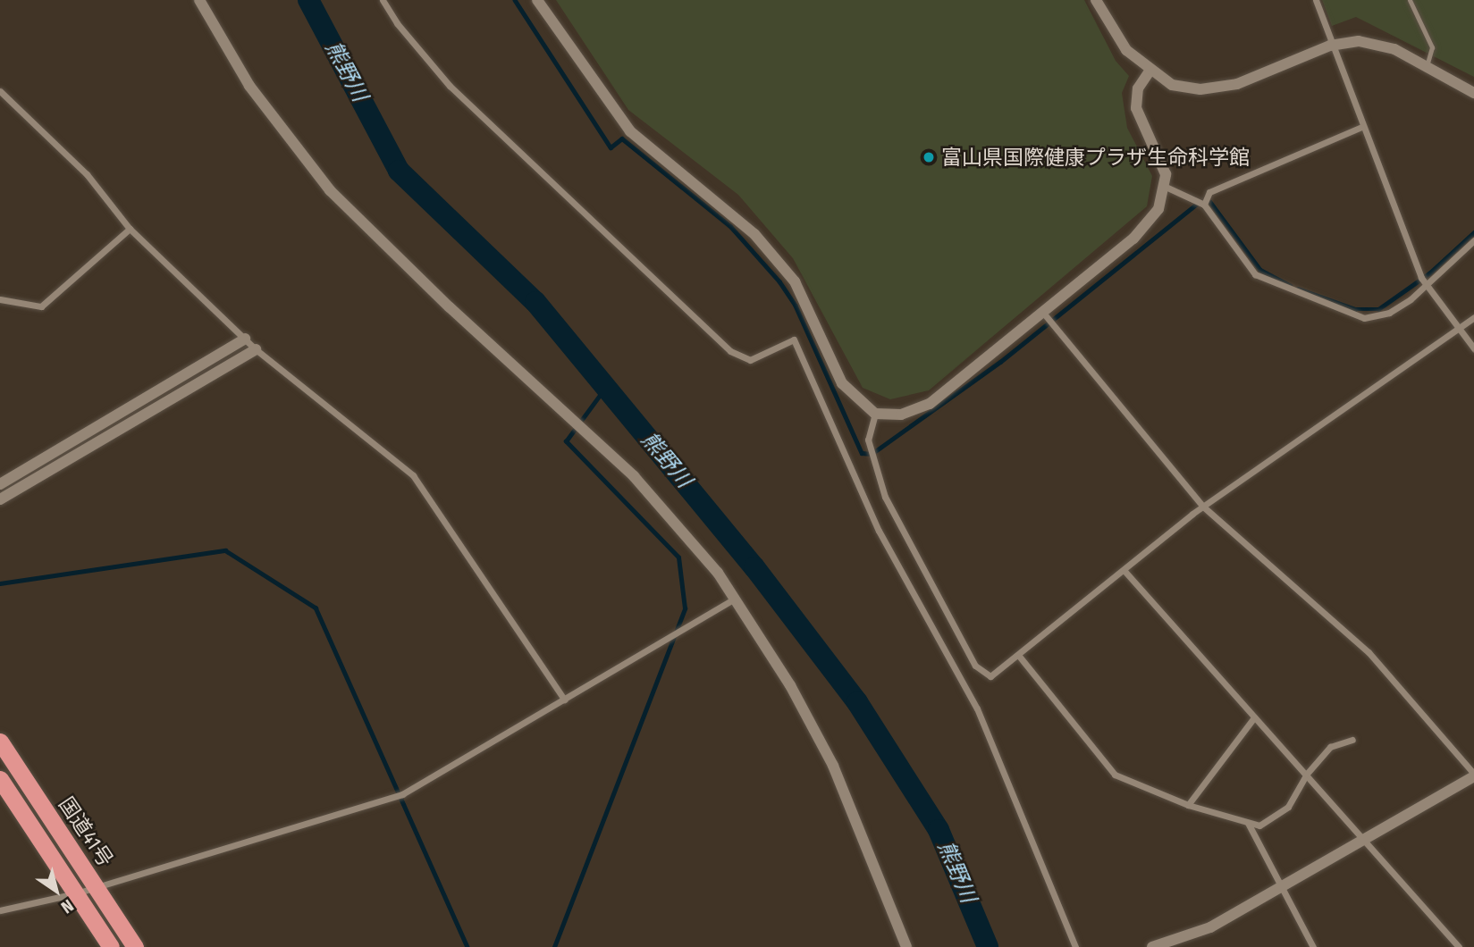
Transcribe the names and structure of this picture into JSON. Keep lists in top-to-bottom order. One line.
{"streets":{"highway":["国道41号"]},"water":["熊野川"],"places":["富山県国際健康プラザ生命科学館"],"north":"bottom right"}
